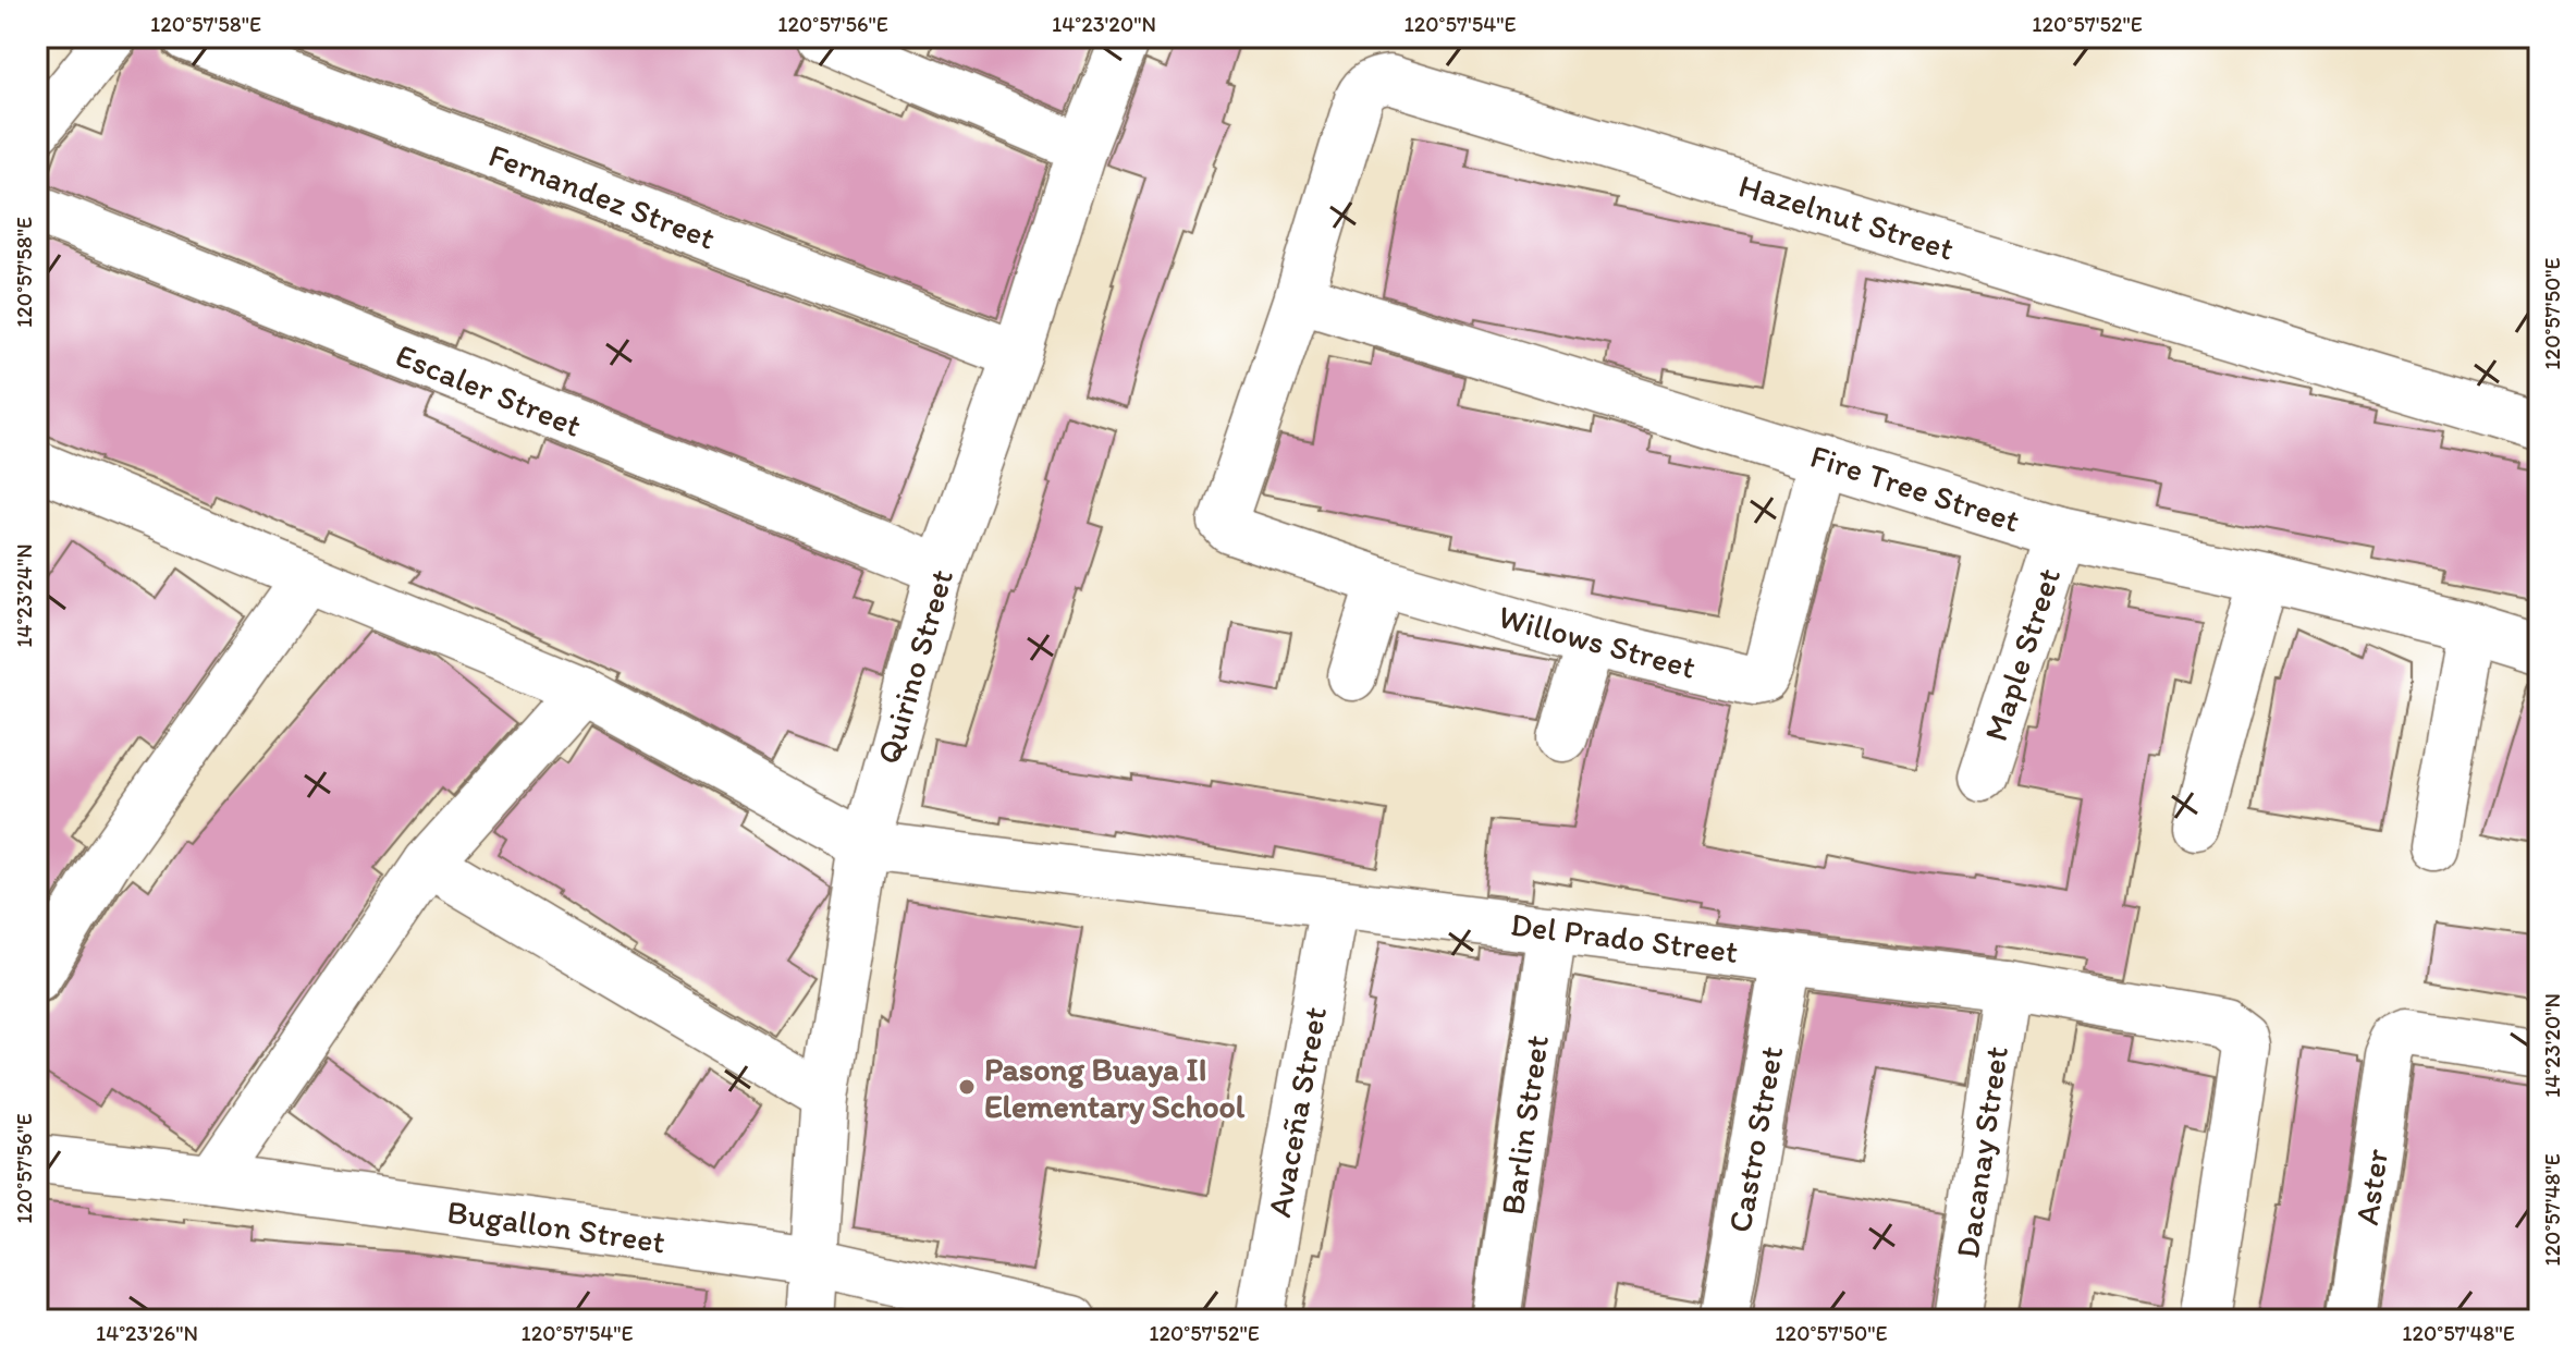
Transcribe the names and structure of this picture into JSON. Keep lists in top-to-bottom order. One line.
{"streets":{"street":["Fernandez Street","Hazelnut Street","Escaler Street","Fire Tree Street","Willows Street","Maple Street","Quirino Street","Del Prado Street","Avaceña Street","Barlin Street","Castro Street","Dacanay Street","Aster","Bugallon Street"]},"crossings":[["Fernandez Street","Quirino Street"],["Hazelnut Street","Fire Tree Street"],["Hazelnut Street","Willows Street"],["Escaler Street","Quirino Street"],["Fire Tree Street","Willows Street"],["Fire Tree Street","Maple Street"],["Quirino Street","Del Prado Street"],["Quirino Street","Bugallon Street"],["Del Prado Street","Avaceña Street"],["Del Prado Street","Barlin Street"],["Del Prado Street","Castro Street"],["Del Prado Street","Dacanay Street"]],"places":["Pasong Buaya II Elementary School"],"coordinates":["120°57'58\"E","120°57'56\"E","14°23'20\"N","120°57'54\"E","120°57'52\"E","120°57'50\"E","14°23'24\"N","120°57'48\"E","14°23'26\"N"]}
